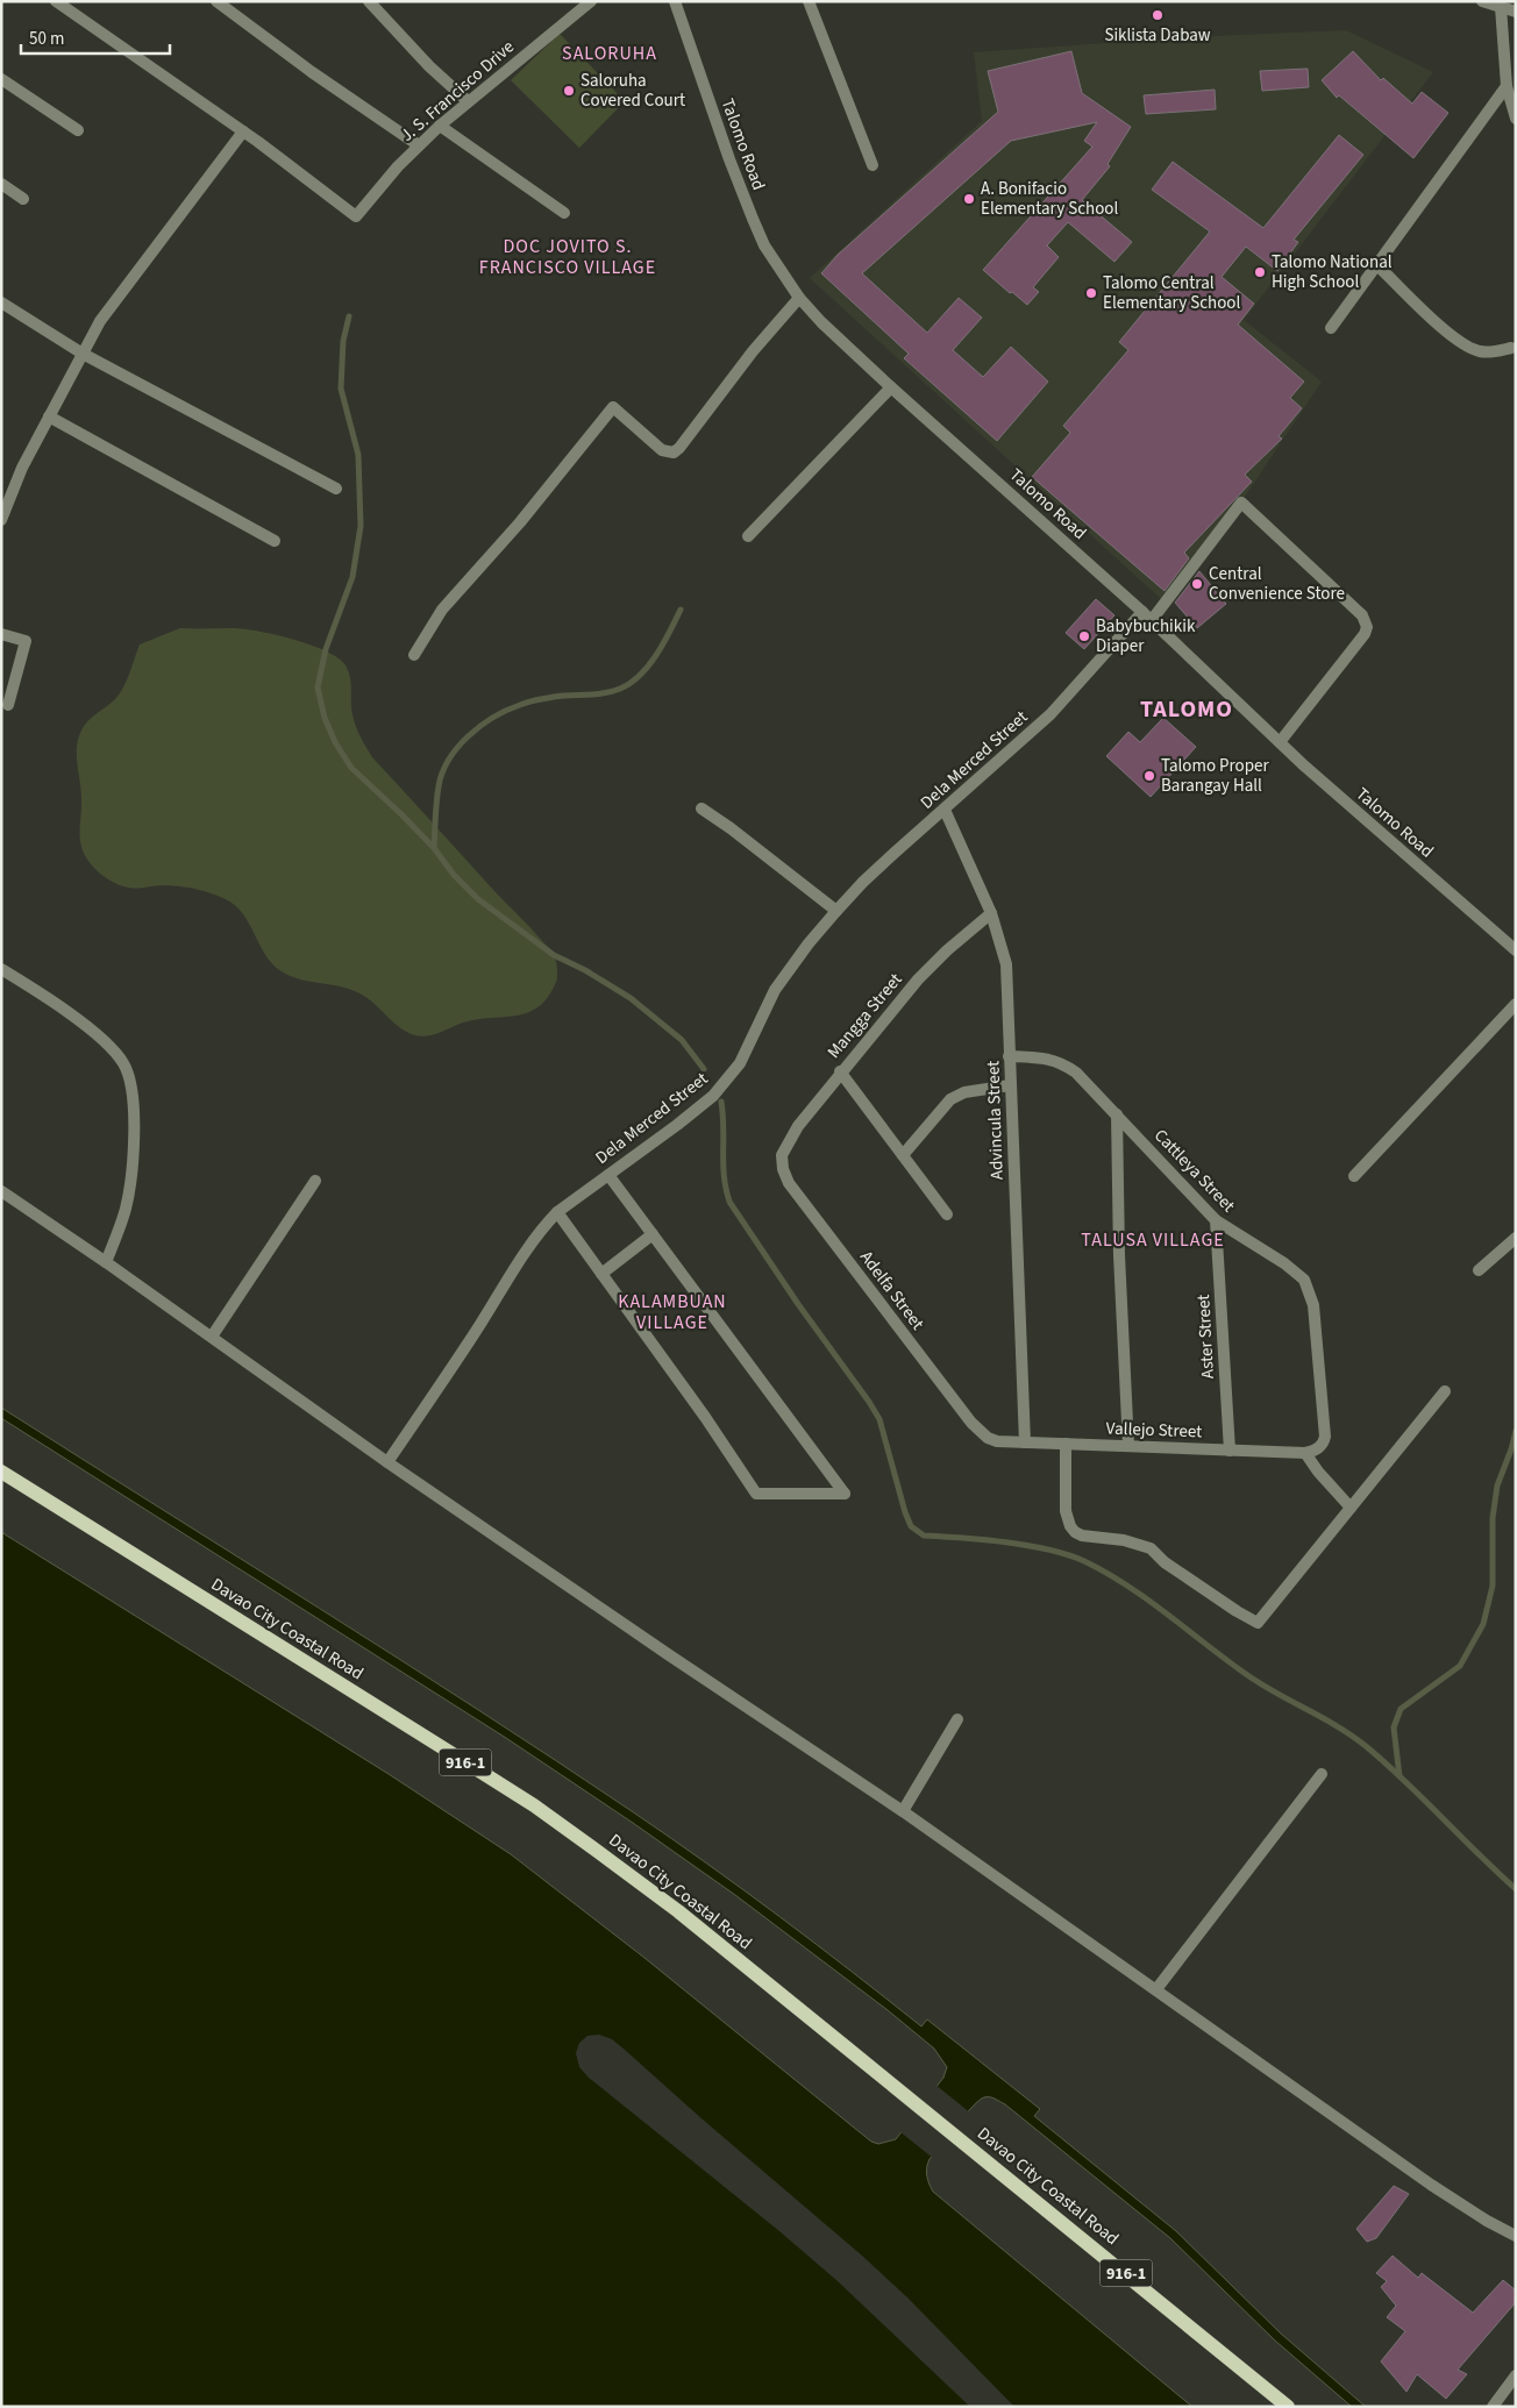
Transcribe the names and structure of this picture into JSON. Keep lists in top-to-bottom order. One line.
{"streets":{"main road":["Davao City Coastal Road","916-1"],"street":["J. S. Francisco Drive","Talomo Road","Dela Merced Street","Mangga Street","Advincula Street","Cattleya Street","Adelfa Street","Aster Street","Vallejo Street"]},"crossings":[["Talomo Road","Dela Merced Street"],["Dela Merced Street","Advincula Street"],["Mangga Street","Advincula Street"],["Mangga Street","Adelfa Street"],["Advincula Street","Cattleya Street"],["Advincula Street","Vallejo Street"],["Cattleya Street","Aster Street"],["Cattleya Street","Vallejo Street"],["Adelfa Street","Vallejo Street"],["Aster Street","Vallejo Street"]],"districts":["SALORUHA","DOC JOVITO S. FRANCISCO VILLAGE","TALOMO","TALUSA VILLAGE","KALAMBUAN VILLAGE"],"places":["Siklista Dabaw","Saloruha Covered Court","A. Bonifacio Elementary School","Talomo National High School","Talomo Central Elementary School","Central Convenience Store","Babybuchikik Diaper","Talomo Proper Barangay Hall"],"scale_bar":"50 m"}
